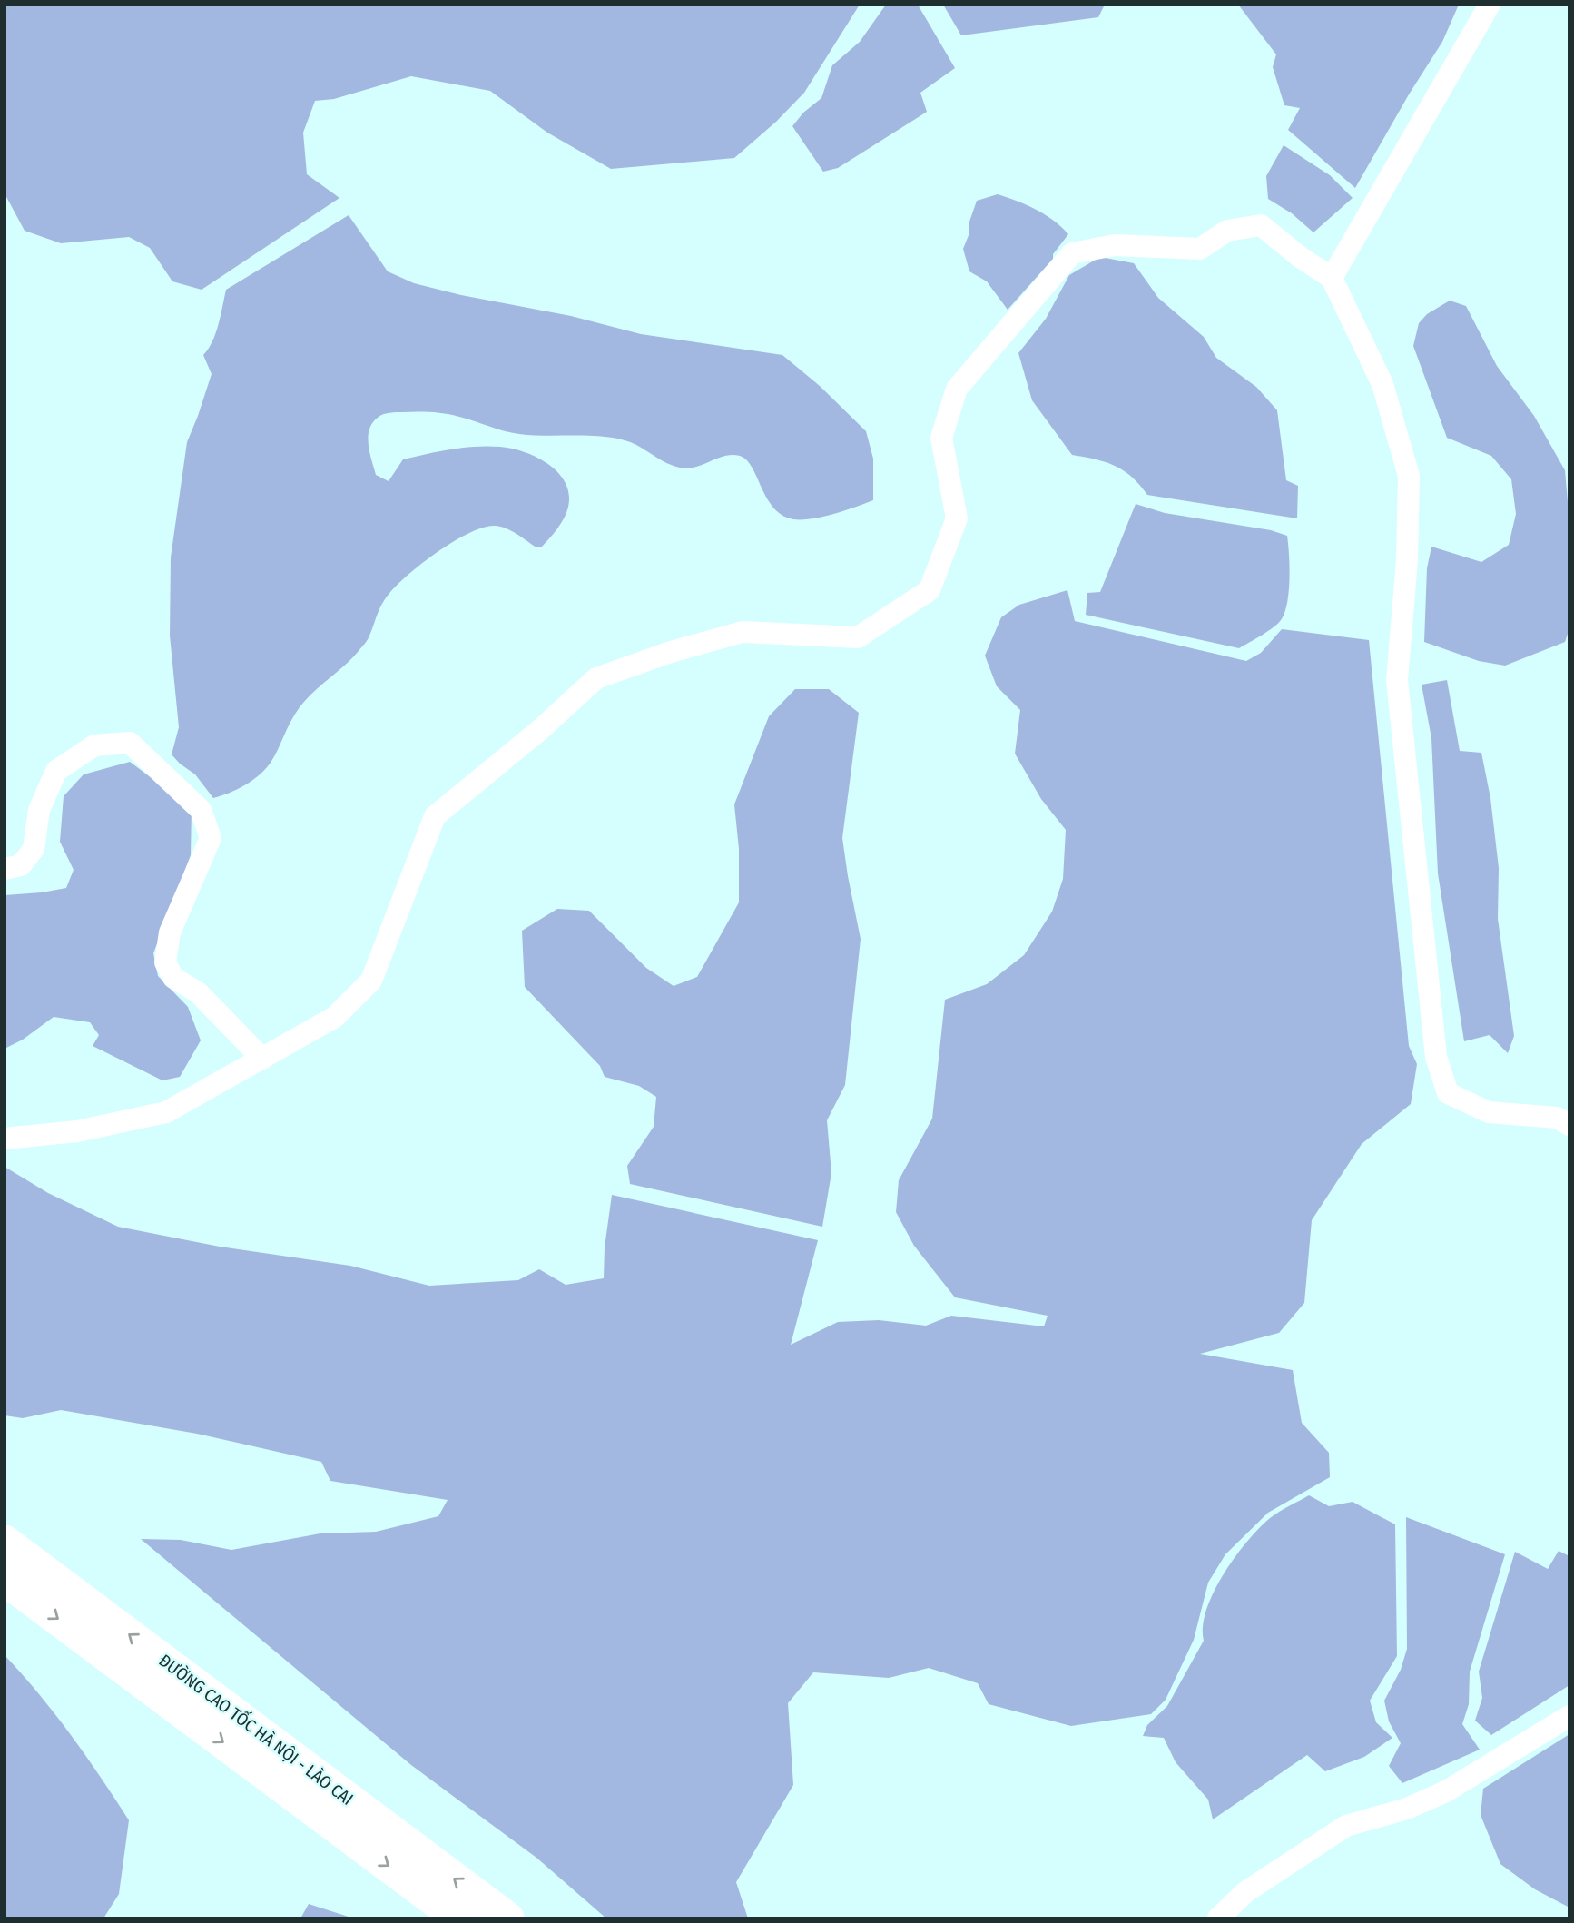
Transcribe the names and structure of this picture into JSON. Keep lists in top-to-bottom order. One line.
{"streets":{"highway":["ĐƯỜNG CAO TỐC HÀ NỘI - LÀO CAI"]}}
